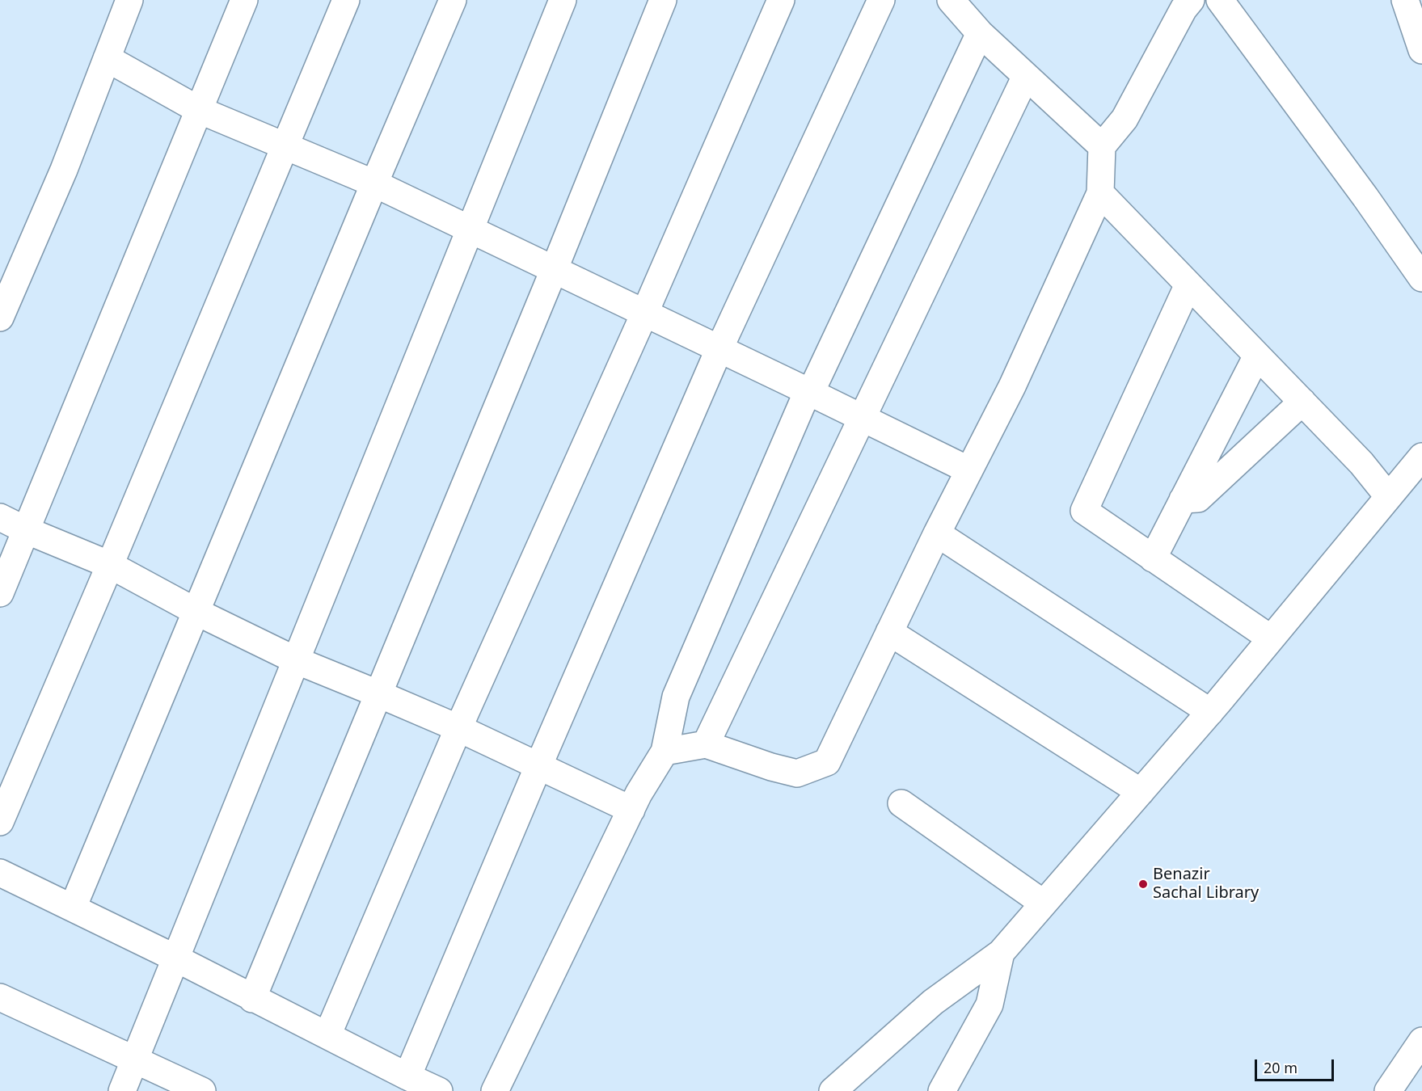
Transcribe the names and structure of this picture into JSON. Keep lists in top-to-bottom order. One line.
{"places":["Benazir Sachal Library"],"scale_bar":"20 m"}
